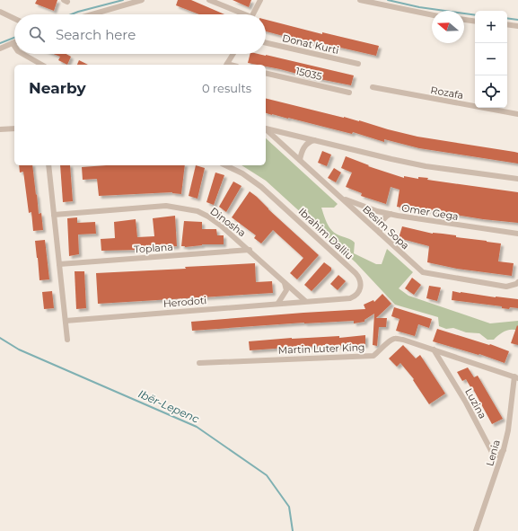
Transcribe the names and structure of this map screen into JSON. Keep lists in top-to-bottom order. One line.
{"streets":{"street":["Donat Kurti","15035","Rozafa","Omer Gega","Dinosha","Besim Sopa","Ibrahim Dalliu","Toplana","Herodoti","Martin Luter King","Luzina","Lenia"]},"crossings":[["Omer Gega","Besim Sopa"],["Dinosha","Ibrahim Dalliu"],["Dinosha","Toplana"],["Dinosha","Herodoti"],["Ibrahim Dalliu","Herodoti"],["Martin Luter King","Luzina"],["Martin Luter King","Lenia"],["Luzina","Lenia"]],"water":["Ibër-Lepenc"],"north":"left","page":{"map_buttons":["+","−"],"search":"Search here","heading":["Nearby","0 results"]}}
